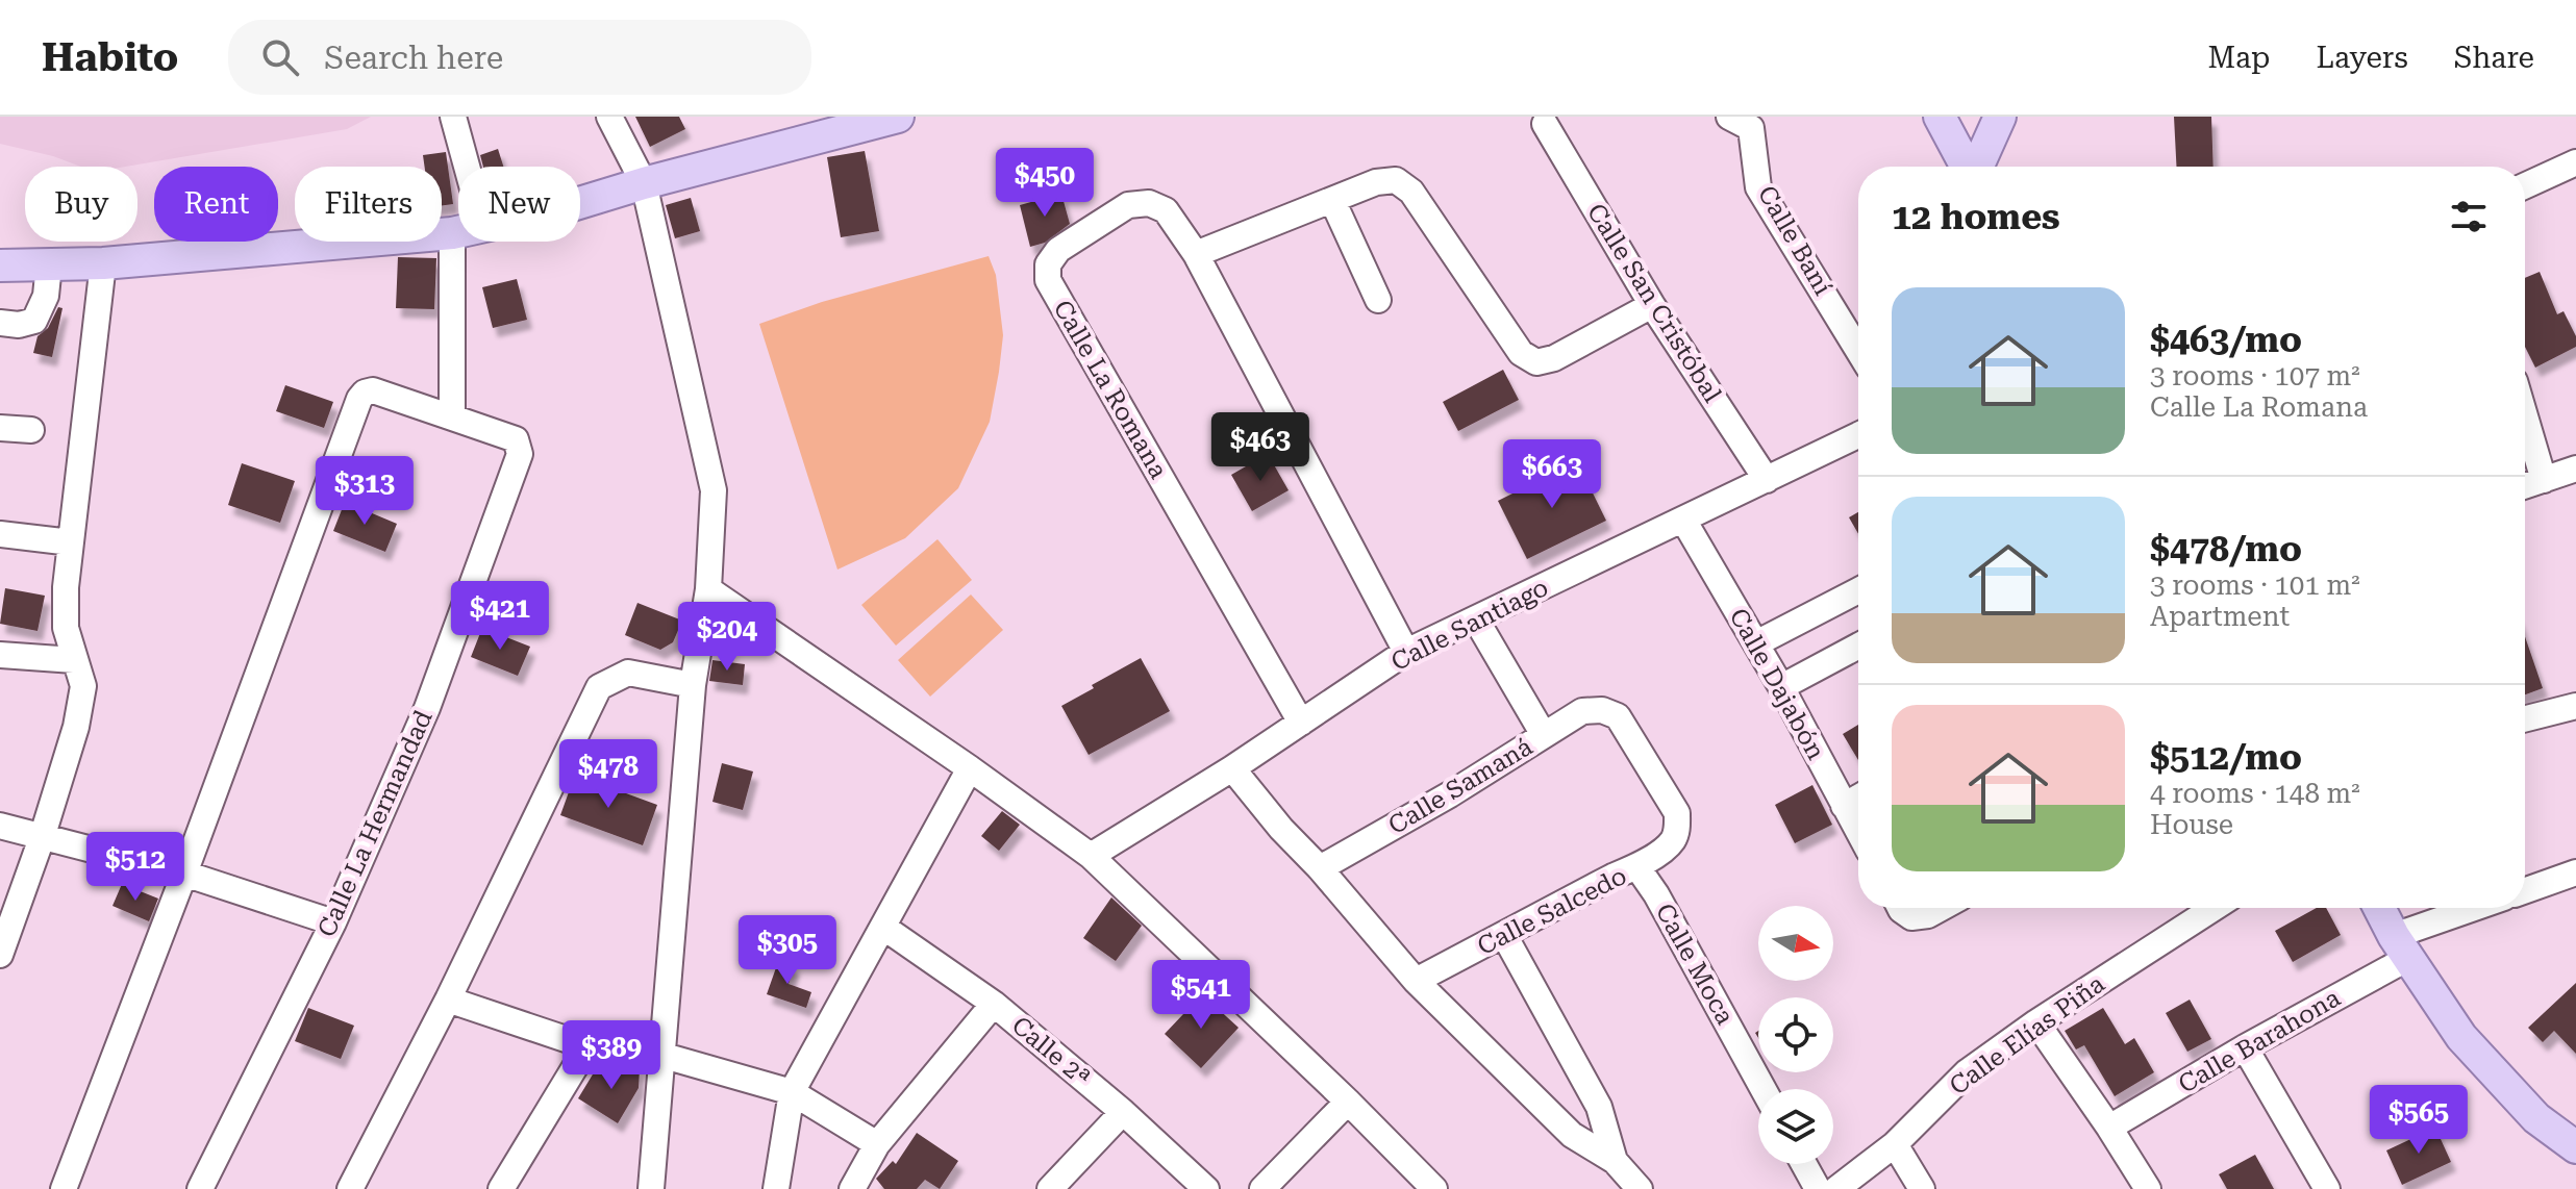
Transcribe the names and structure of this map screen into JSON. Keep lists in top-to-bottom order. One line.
{"streets":{"street":["Calle Baní","Calle San Cristóbal","Calle La Romana","Calle Santiago","Calle Dajabón","Calle Samaná","Calle La Hermandad","Calle Salcedo","Calle Moca","Calle Elías Piña","Calle Barahona","Calle 2ª"]},"crossings":[["Calle San Cristóbal","Calle Santiago"],["Calle La Romana","Calle Santiago"],["Calle Santiago","Calle Dajabón"],["Calle Samaná","Calle Salcedo"],["Calle Salcedo","Calle Moca"]],"north":"right","page":{"header":"Habito","search":"Search here","nav":["Map","Layers","Share"],"price":["$450","$463","$663","$313","$421","$204","$478","$512","$305","$541","$389","$565"],"chip":["Buy","Rent","Filters","New"],"heading":"12 homes","list":[{"name":"$463/mo","note":"3 rooms · 107 m² · Calle La Romana"},{"name":"$478/mo","note":"3 rooms · 101 m² · Apartment"},{"name":"$512/mo","note":"4 rooms · 148 m² · House"}]}}
